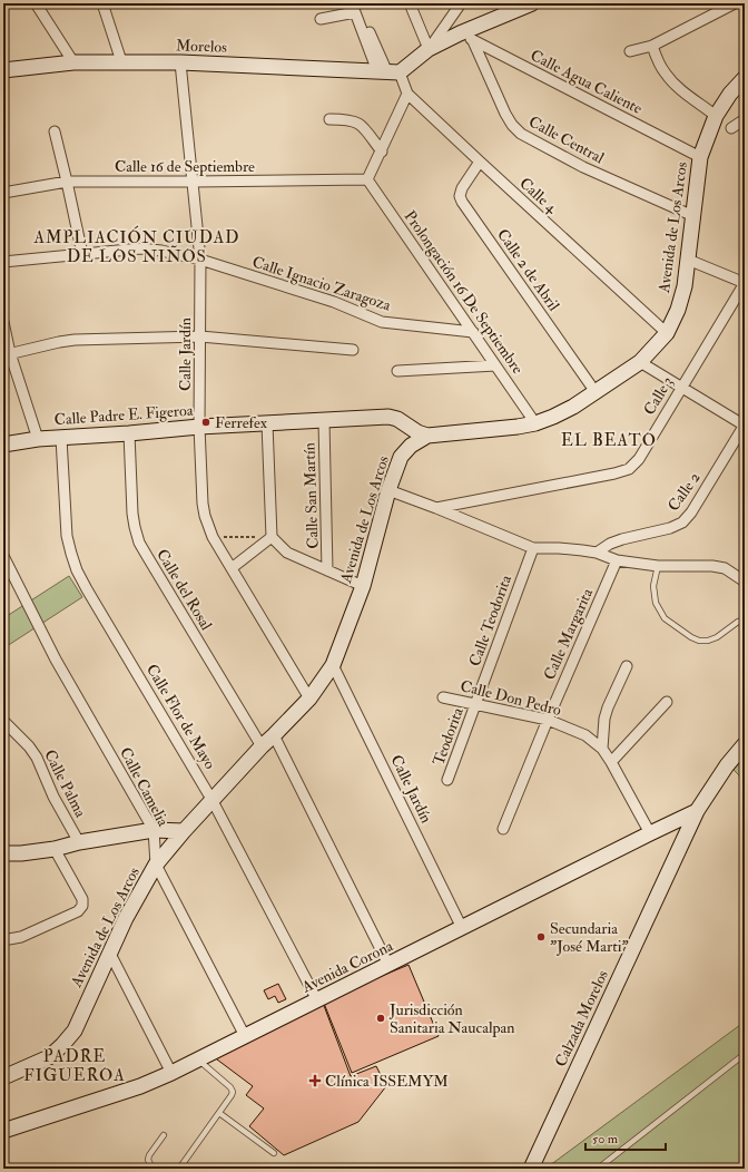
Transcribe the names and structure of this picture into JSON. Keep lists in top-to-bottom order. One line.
{"streets":{"main road":["Morelos","Avenida de Los Arcos","Calle Padre E. Figeroa","Avenida Corona","Calzada Morelos"],"street":["Calle Agua Caliente","Calle Central","Calle 16 de Septiembre","Calle 4","Calle 2 de Abril","Calle Ignacio Zaragoza","Prolongación 16 De Septiembre","Calle Jardín","Calle 3","Calle 2","Calle San Martín","Calle del Rosal","Calle Teodorita","Calle Margarita","Calle Don Pedro","Calle Flor de Mayo","Teodorita","Calle Palma","Calle Camelia"]},"crossings":[["Morelos","Calle 4"],["Morelos","Calle Jardín"],["Calle Agua Caliente","Calle Central"],["Calle Agua Caliente","Avenida de Los Arcos"],["Calle Central","Avenida de Los Arcos"],["Calle 16 de Septiembre","Prolongación 16 De Septiembre"],["Calle 16 de Septiembre","Calle Jardín"],["Calle 4","Avenida de Los Arcos"],["Calle 4","Calle 2 de Abril"],["Avenida de Los Arcos","Calle 2 de Abril"],["Avenida de Los Arcos","Prolongación 16 De Septiembre"],["Avenida de Los Arcos","Calle Jardín"],["Avenida de Los Arcos","Calle Padre E. Figeroa"],["Avenida de Los Arcos","Calle del Rosal"],["Avenida de Los Arcos","Calle Flor de Mayo"],["Avenida de Los Arcos","Calle Camelia"],["Calle Ignacio Zaragoza","Prolongación 16 De Septiembre"],["Calle Ignacio Zaragoza","Calle Jardín"],["Calle Jardín","Calle Padre E. Figeroa"],["Calle Jardín","Avenida Corona"],["Calle Padre E. Figeroa","Calle San Martín"],["Calle Padre E. Figeroa","Calle del Rosal"],["Calle Padre E. Figeroa","Calle Flor de Mayo"],["Calle Teodorita","Calle Don Pedro"],["Calle Teodorita","Teodorita"],["Calle Margarita","Calle Don Pedro"],["Calle Don Pedro","Teodorita"],["Calle Don Pedro","Avenida Corona"],["Calle Flor de Mayo","Avenida Corona"],["Calle Camelia","Avenida Corona"],["Avenida Corona","Calzada Morelos"]],"districts":["AMPLIACIÓN CIUDAD DE LOS NIÑOS","EL BEATO","PADRE FIGUEROA"],"places":{"other":["Ferrefex","Secundaria \"José Marti\"","Jurisdicción Sanitaria Naucalpan"],"health":["Clínica ISSEMYM"]},"scale_bar":"50 m"}
